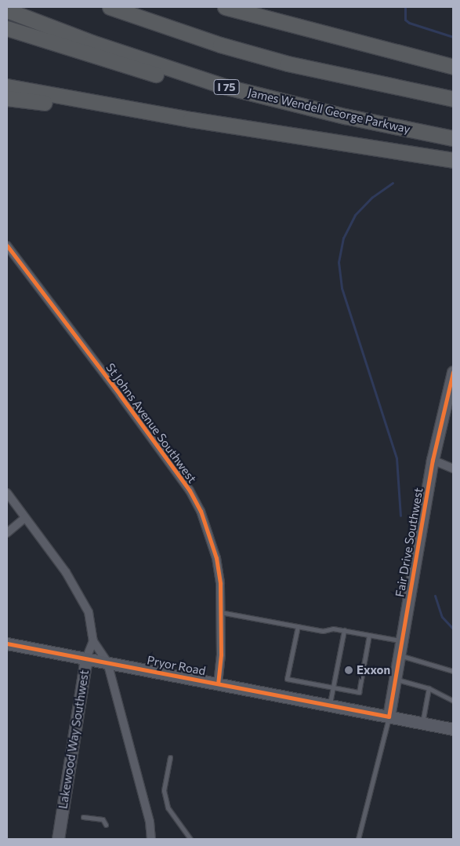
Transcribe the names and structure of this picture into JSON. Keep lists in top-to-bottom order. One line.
{"streets":{"highway":["I 75","James Wendell George Parkway"],"street":["St Johns Avenue Southwest","Fair Drive Southwest","Pryor Road","Lakewood Way Southwest"]},"crossings":[["St Johns Avenue Southwest","Pryor Road"],["Fair Drive Southwest","Pryor Road"],["Pryor Road","Lakewood Way Southwest"]],"places":["Exxon"]}
